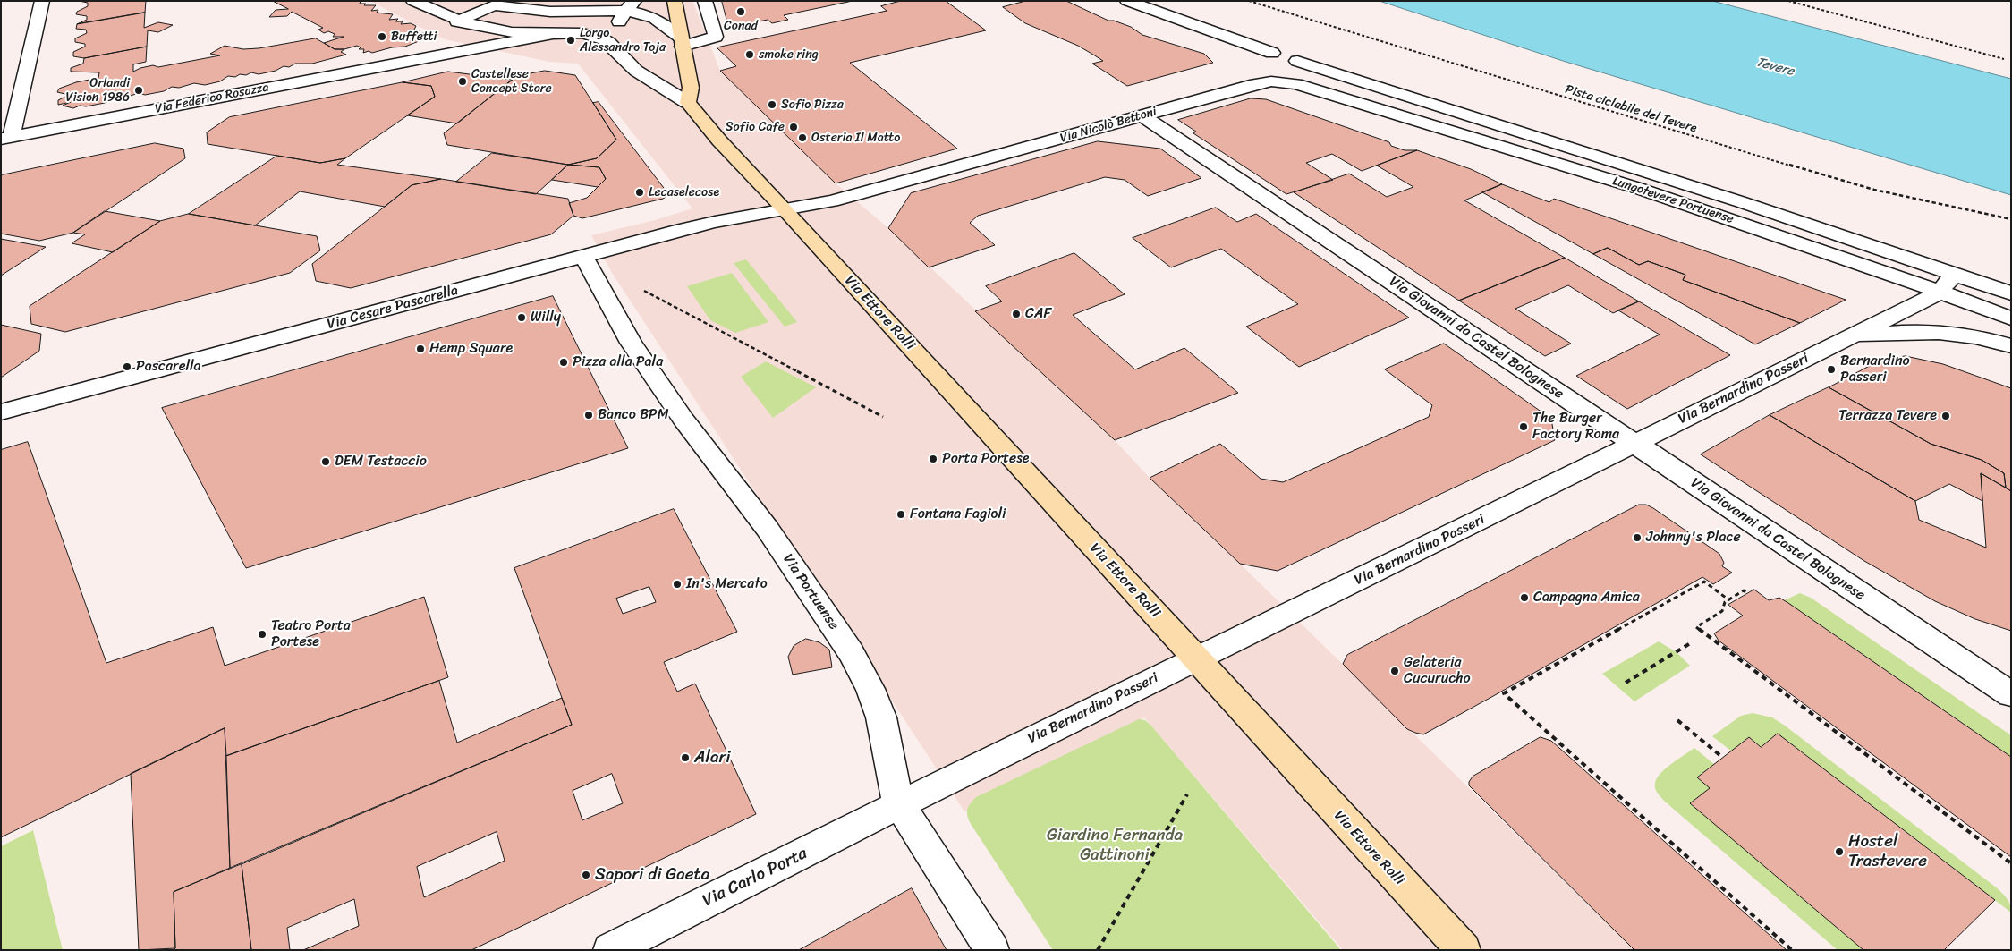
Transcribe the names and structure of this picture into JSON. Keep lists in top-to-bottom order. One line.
{"streets":{"main road":["Via Ettore Rolli"],"street":["Via Federico Rosazza","Via Nicolò Bettoni","Lungotevere Portuense","Via Cesare Pascarella","Via Giovanni da Castel Bolognese","Via Bernardino Passeri","Via Portuense","Via Carlo Porta"],"path":["Pista ciclabile del Tevere"]},"crossings":[["Via Nicolò Bettoni","Lungotevere Portuense"],["Via Nicolò Bettoni","Via Cesare Pascarella"],["Via Nicolò Bettoni","Via Ettore Rolli"],["Via Nicolò Bettoni","Via Giovanni da Castel Bolognese"],["Lungotevere Portuense","Via Bernardino Passeri"],["Via Cesare Pascarella","Via Ettore Rolli"],["Via Cesare Pascarella","Via Portuense"],["Via Ettore Rolli","Via Bernardino Passeri"],["Via Giovanni da Castel Bolognese","Via Bernardino Passeri"],["Via Bernardino Passeri","Via Portuense"],["Via Bernardino Passeri","Via Carlo Porta"],["Via Portuense","Via Carlo Porta"]],"water":["Tevere"],"parks":["Giardino Fernanda Gattinoni"],"places":["Conad","Buffetti","Largo Alessandro Toja","smoke ring","Castellese Concept Store","Orlandi Vision 1986","Sofio Pizza","Sofio Cafe","Osteria Il Matto","Lecaselecose","CAF","Willy","Hemp Square","Pizza alla Pala","Pascarella","Bernardino Passeri","Banco BPM","Terrazza Tevere","The Burger Factory Roma","Porta Portese","DEM Testaccio","Fontana Fagioli","Johnny's Place","In's Mercato","Campagna Amica","Teatro Porta Portese","Gelateria Cucurucho","Alari","Hostel Trastevere","Sapori di Gaeta"]}
